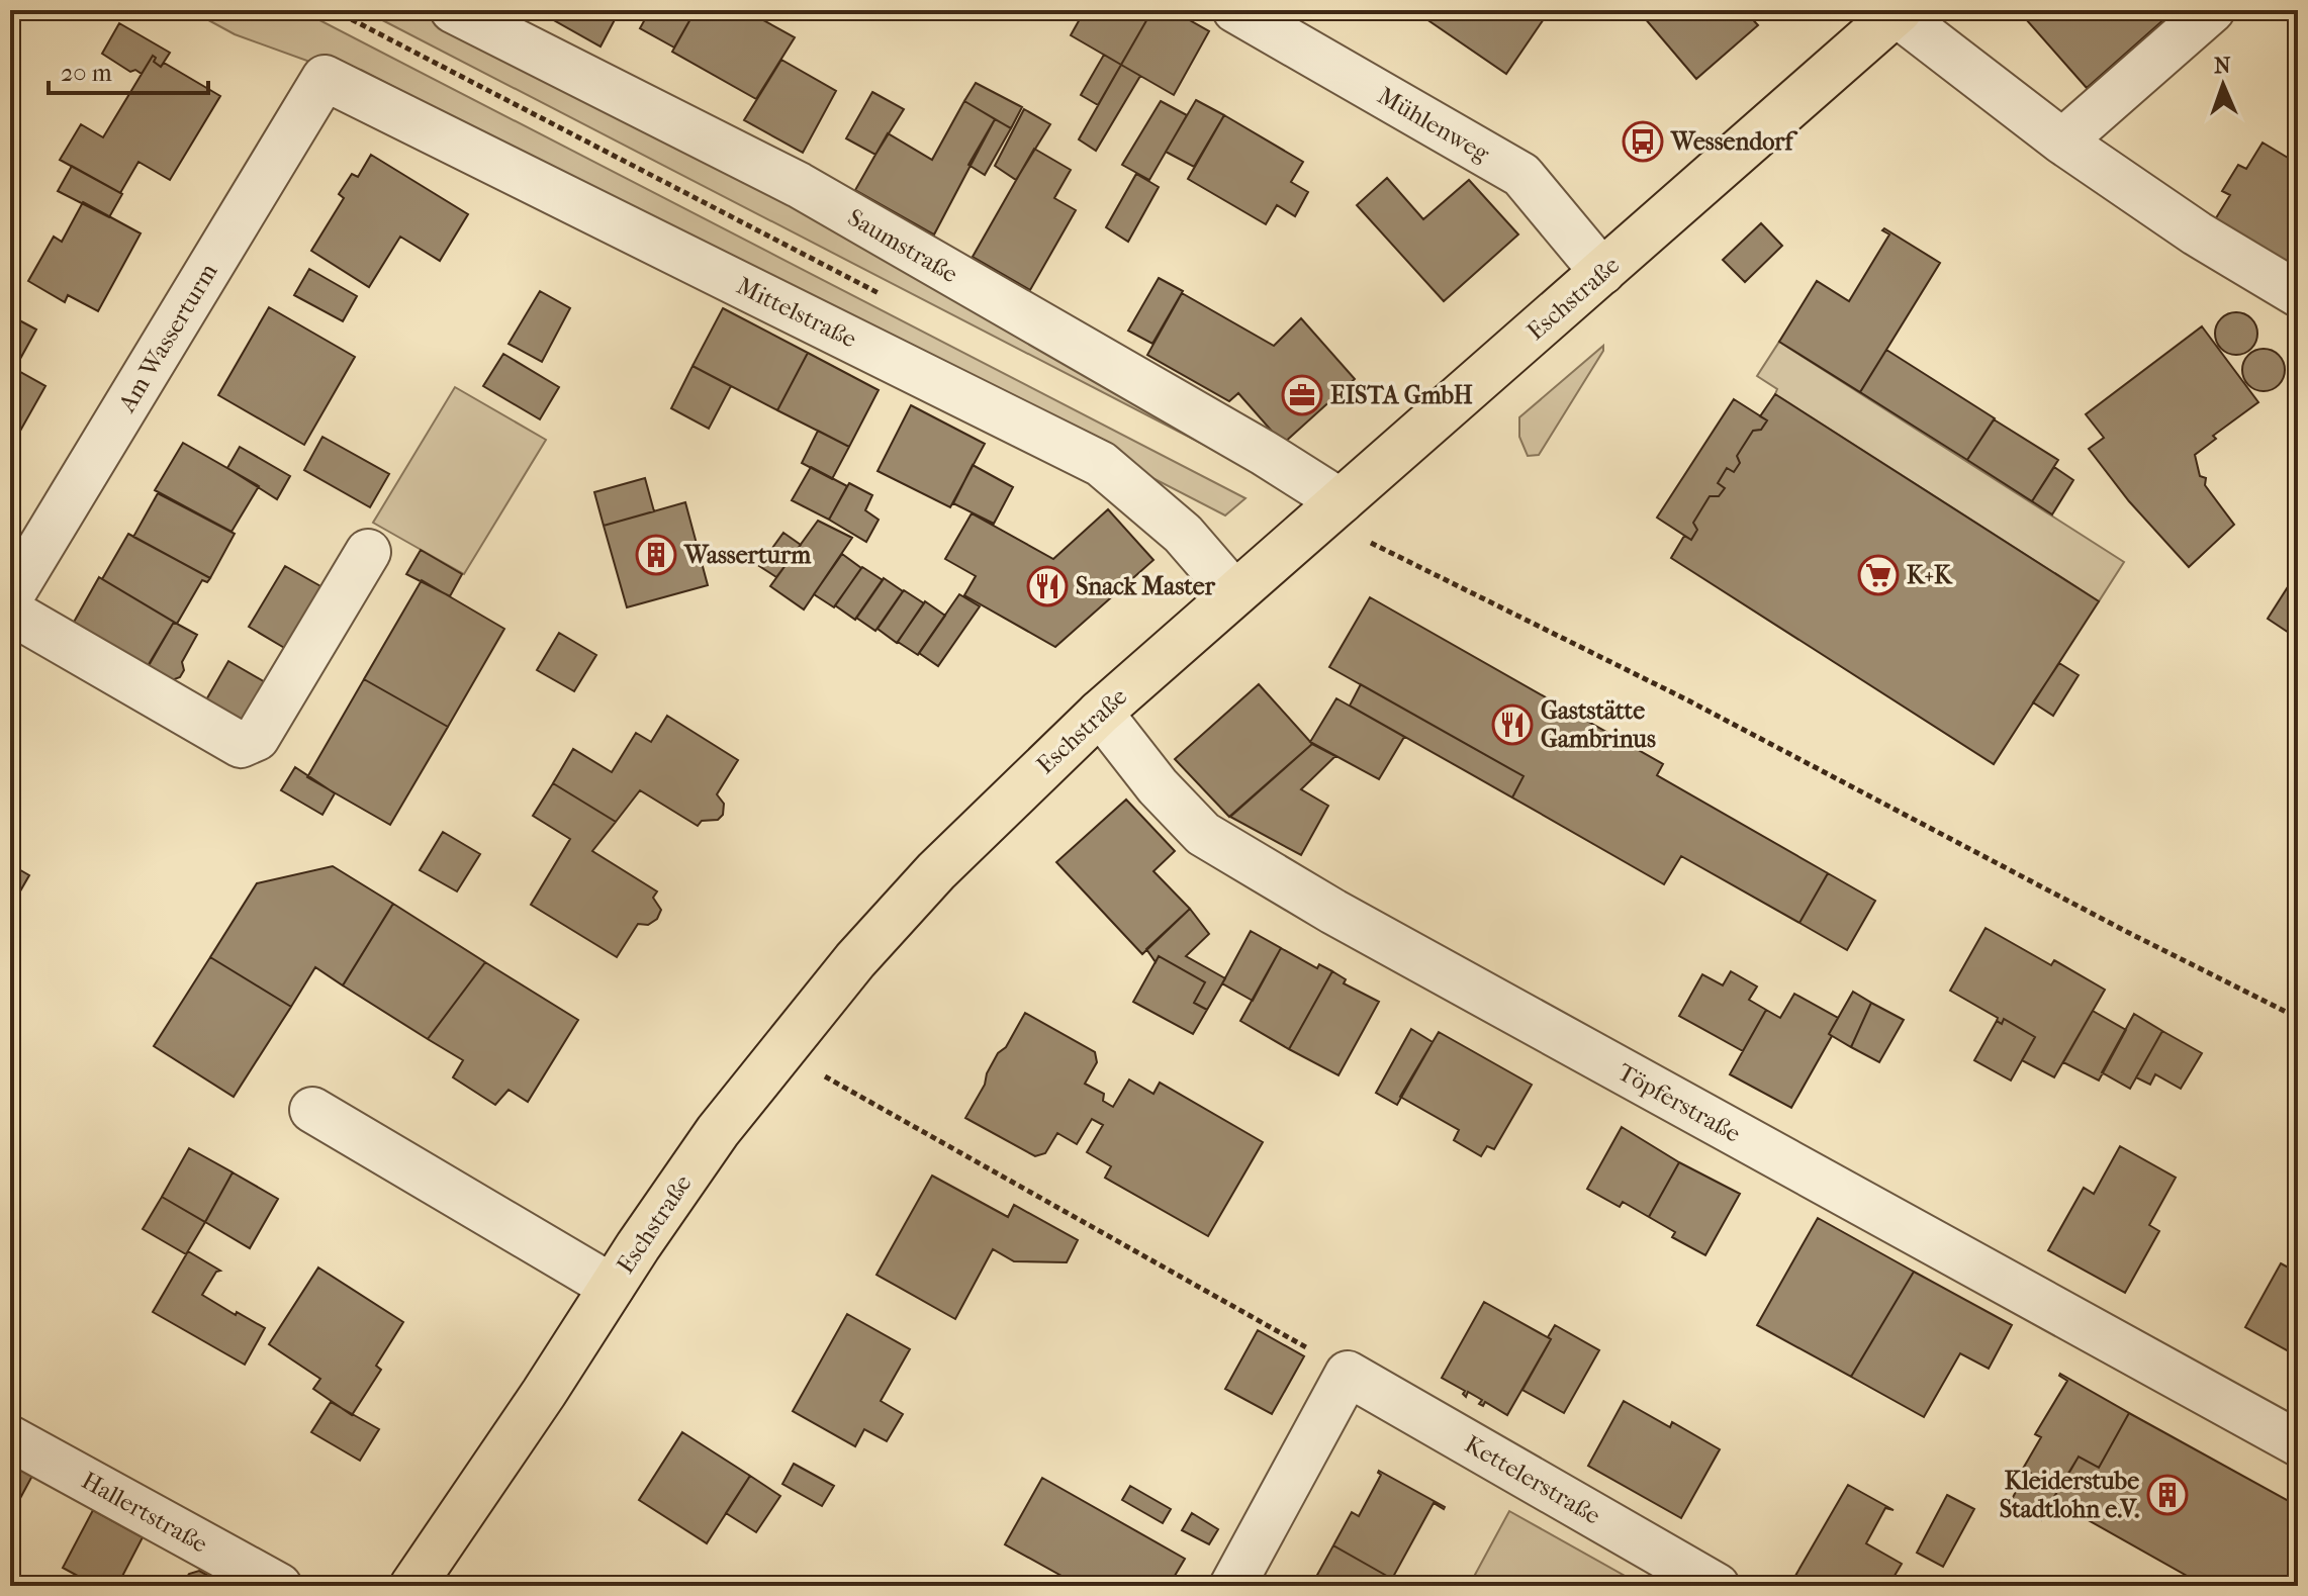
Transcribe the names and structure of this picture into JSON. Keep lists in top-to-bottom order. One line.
{"streets":{"main road":["Eschstraße"],"street":["Mühlenweg","Saumstraße","Mittelstraße","Am Wasserturm","Töpferstraße","Kettelerstraße","Hallertstraße"]},"crossings":[["Mühlenweg","Eschstraße"],["Saumstraße","Eschstraße"],["Eschstraße","Mittelstraße"],["Eschstraße","Töpferstraße"],["Mittelstraße","Am Wasserturm"]],"places":{"bus stop":["Wessendorf"],"office":["EISTA GmbH"],"building":["Wasserturm","Kleiderstube Stadtlohn e.V."],"supermarket":["K+K"],"restaurant":["Snack Master","Gaststätte Gambrinus"]},"scale_bar":"20 m","north":"top"}
